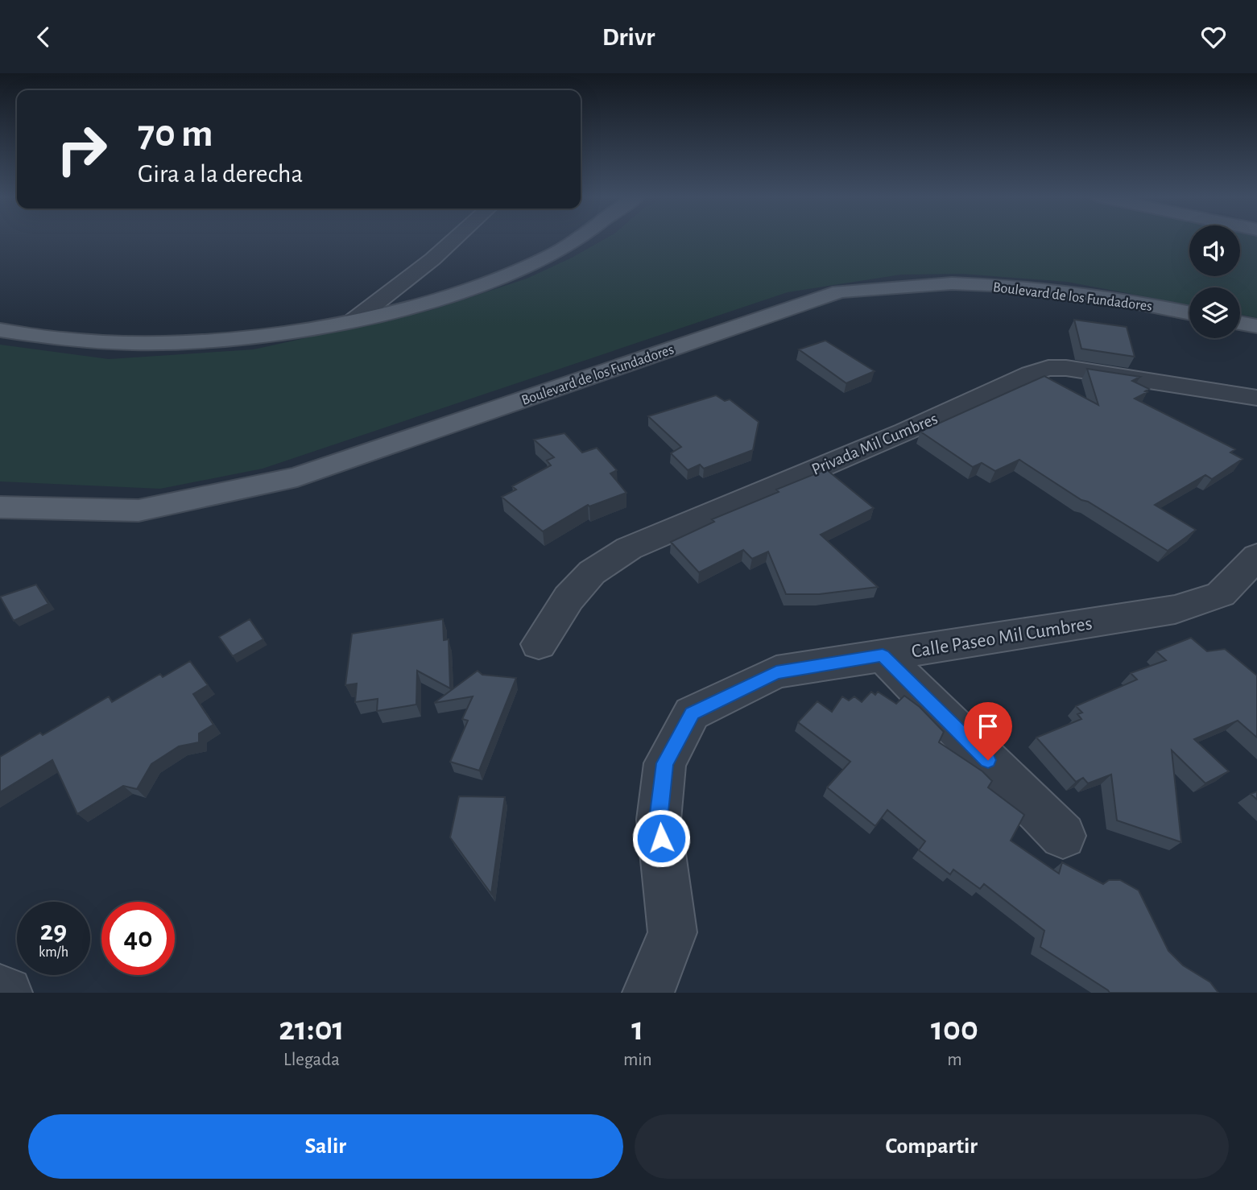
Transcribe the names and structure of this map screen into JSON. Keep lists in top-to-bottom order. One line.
{"streets":{"main road":["Boulevard de los Fundadores"],"street":["Privada Mil Cumbres","Calle Paseo Mil Cumbres"]},"page":{"header":"Drivr","turn":["70 m","Gira a la derecha"],"speed":"29 km/h","limit":"40","eta":["21:01","Llegada","1","min","100","m"],"buttons":["Salir","Compartir"]}}
